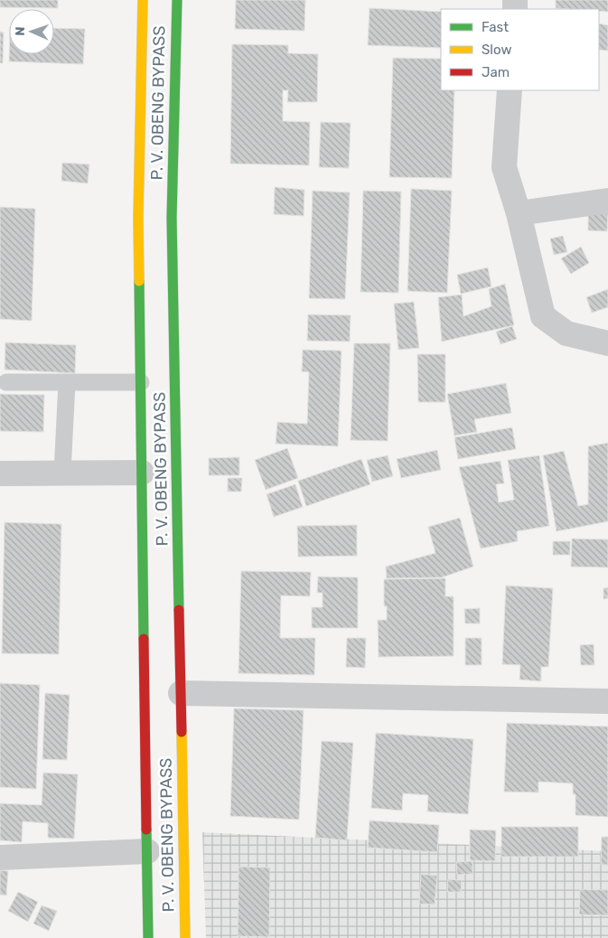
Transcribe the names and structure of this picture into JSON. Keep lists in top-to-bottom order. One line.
{"streets":{"highway":["P. V. OBENG BYPASS"]},"legend":["Fast","Slow","Jam"],"north":"left"}
